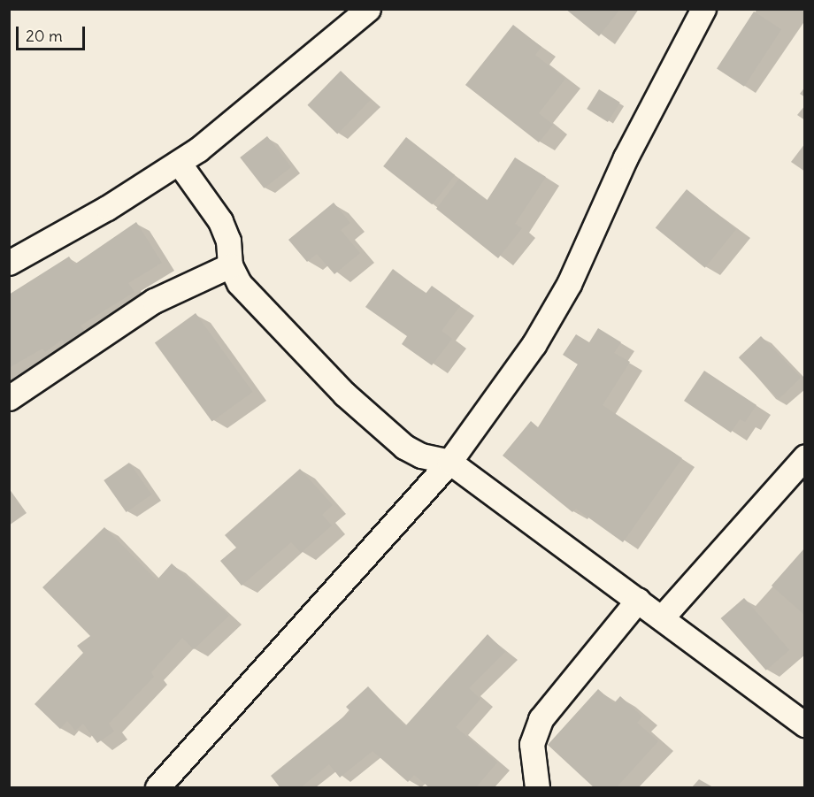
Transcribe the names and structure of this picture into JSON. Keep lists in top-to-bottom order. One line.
{"scale_bar":"20 m"}
